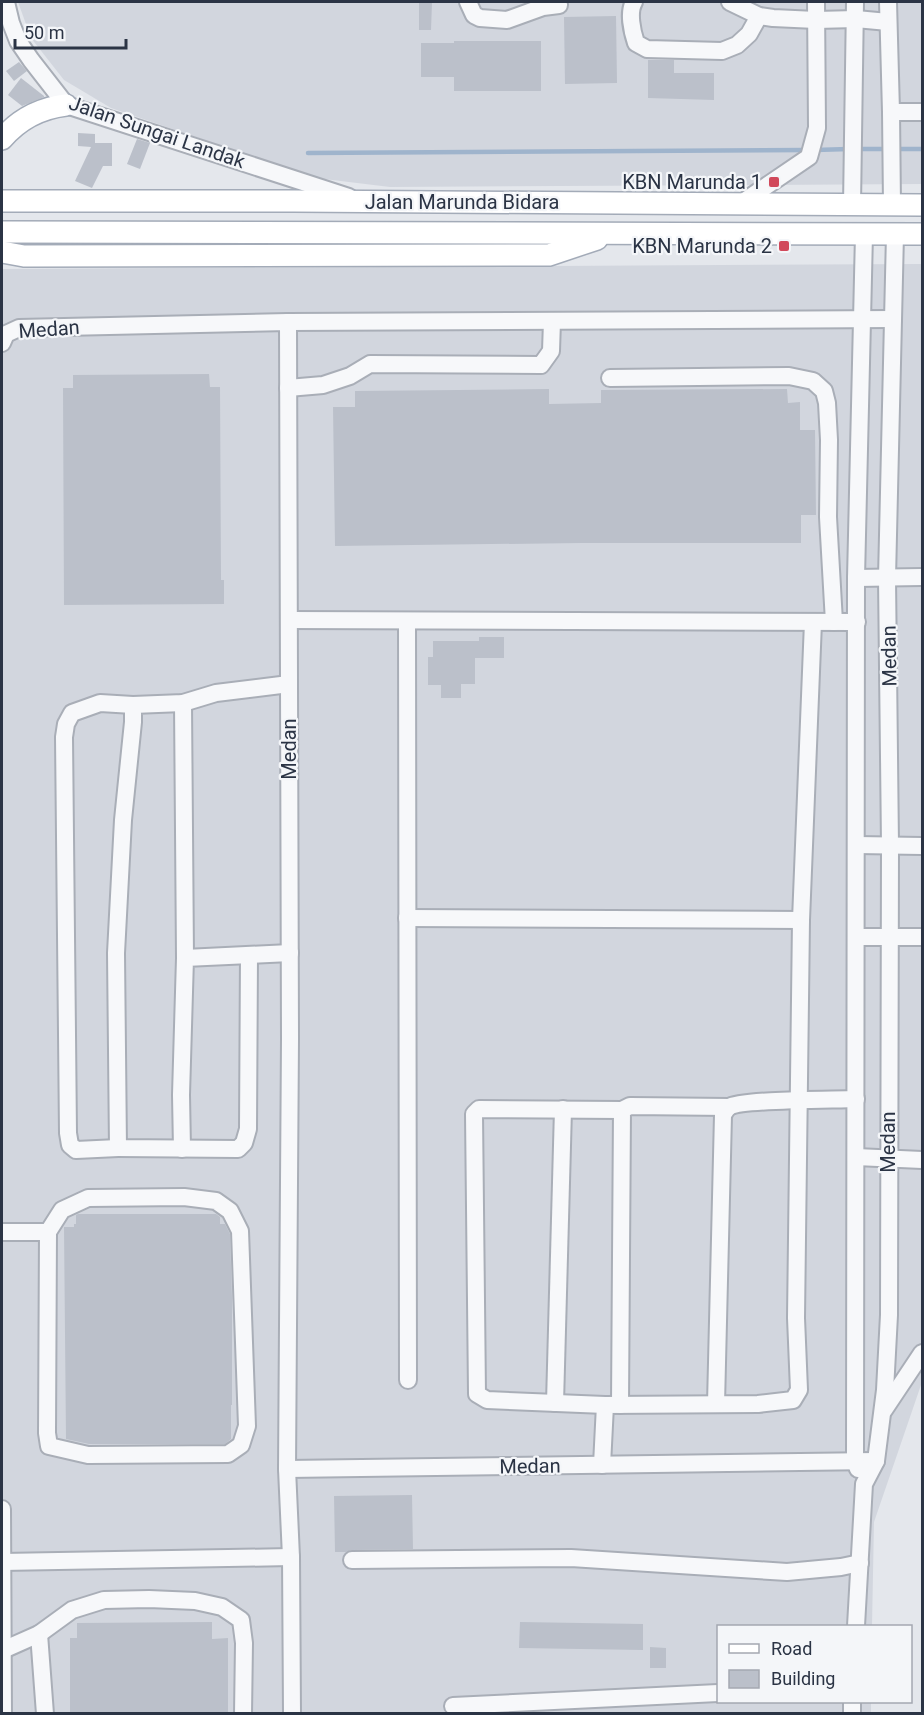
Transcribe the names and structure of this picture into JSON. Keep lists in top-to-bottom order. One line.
{"streets":{"main road":["Jalan Marunda Bidara"],"street":["Jalan Sungai Landak","Medan"]},"crossings":[["Jalan Sungai Landak","Jalan Marunda Bidara"],["Jalan Marunda Bidara","Medan"]],"places":{"transit":["KBN Marunda 1","KBN Marunda 2"]},"legend":["Road","Building"],"scale_bar":"50 m"}
